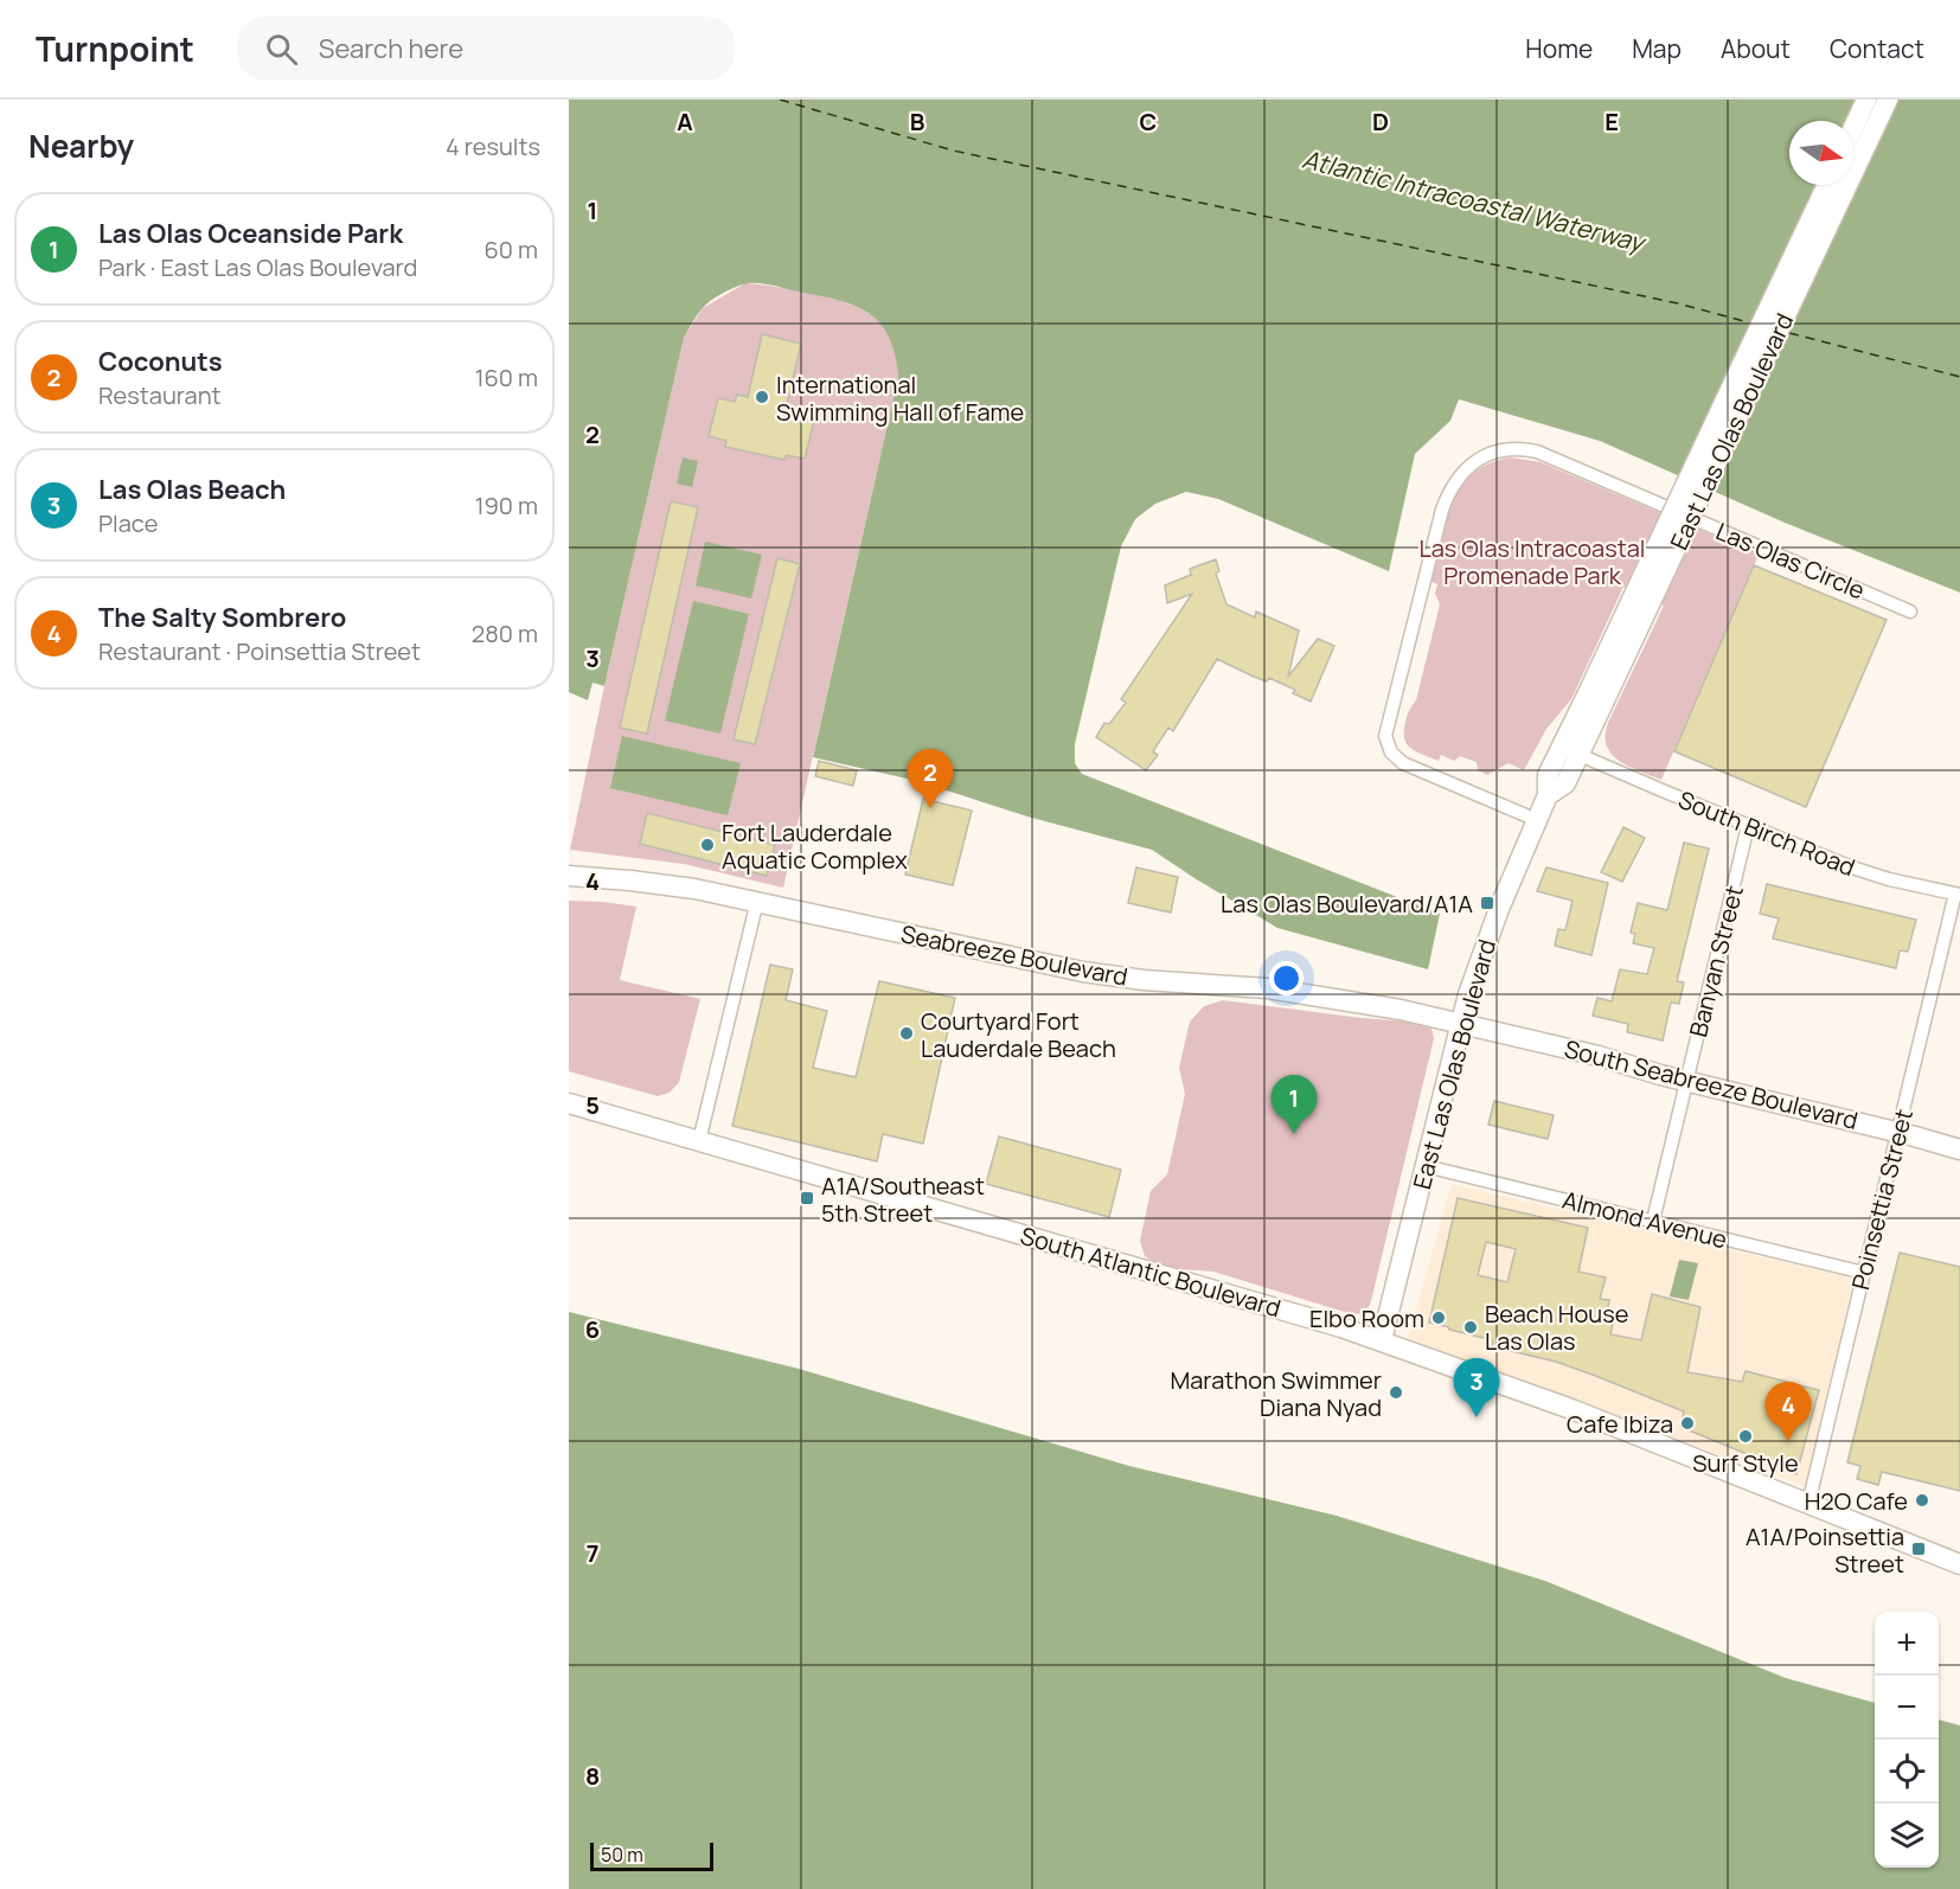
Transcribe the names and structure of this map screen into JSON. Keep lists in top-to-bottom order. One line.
{"streets":{"main road":["East Las Olas Boulevard","Seabreeze Boulevard","South Seabreeze Boulevard","South Atlantic Boulevard"],"street":["Las Olas Circle","South Birch Road","Banyan Street","Poinsettia Street","Almond Avenue"]},"crossings":[["East Las Olas Boulevard","Las Olas Circle"],["East Las Olas Boulevard","South Birch Road"],["East Las Olas Boulevard","Seabreeze Boulevard"],["East Las Olas Boulevard","South Seabreeze Boulevard"],["East Las Olas Boulevard","Almond Avenue"],["East Las Olas Boulevard","South Atlantic Boulevard"],["South Birch Road","Banyan Street"],["South Birch Road","Poinsettia Street"],["Seabreeze Boulevard","South Seabreeze Boulevard"],["Banyan Street","South Seabreeze Boulevard"],["Banyan Street","Almond Avenue"],["South Seabreeze Boulevard","Poinsettia Street"],["Poinsettia Street","Almond Avenue"],["Poinsettia Street","South Atlantic Boulevard"]],"water":["Atlantic Intracoastal Waterway"],"parks":["Las Olas Intracoastal Promenade Park"],"places":{"other":["International Swimming Hall of Fame","Fort Lauderdale Aquatic Complex","Courtyard Fort Lauderdale Beach","Elbo Room","Beach House Las Olas","Marathon Swimmer Diana Nyad","Cafe Ibiza","Surf Style","H2O Cafe"],"transit":["Las Olas Boulevard/A1A","A1A/Southeast 5th Street","A1A/Poinsettia Street"]},"scale_bar":"50 m","north":"right","page":{"header":"Turnpoint","search":"Search here","nav":["Home","Map","About","Contact"],"heading":["Nearby","4 results"],"list":[{"mark":"1","name":"Las Olas Oceanside Park","note":"Park · East Las Olas Boulevard","value":"60 m"},{"mark":"2","name":"Coconuts","note":"Restaurant","value":"160 m"},{"mark":"3","name":"Las Olas Beach","note":"Place","value":"190 m"},{"mark":"4","name":"The Salty Sombrero","note":"Restaurant · Poinsettia Street","value":"280 m"}],"pins":["2","1","3","4"],"map_buttons":["+","−"],"scale":"50 m"},"grid":{"columns":["A","B","C","D","E"],"rows":["1","2","3","4","5","6","7","8"]}}
